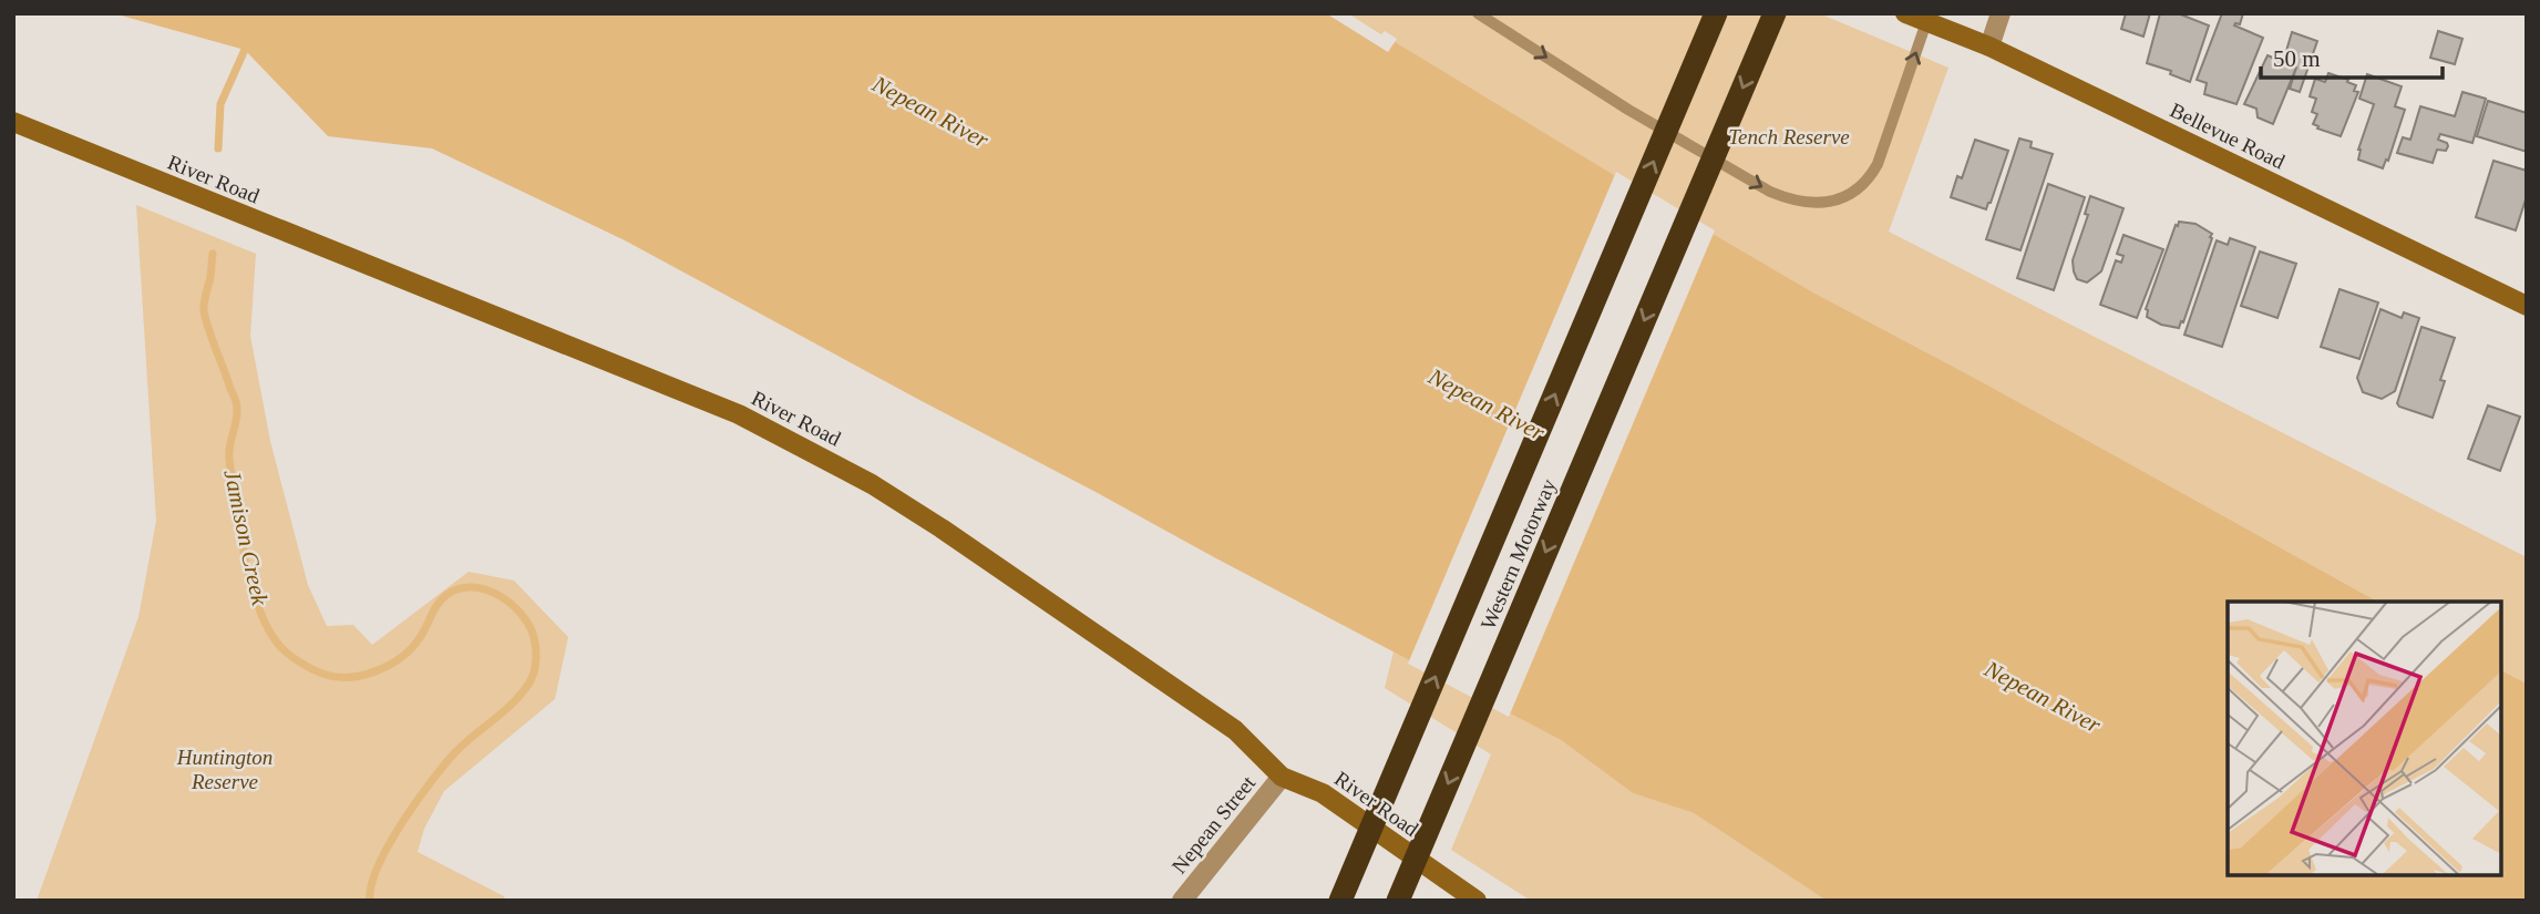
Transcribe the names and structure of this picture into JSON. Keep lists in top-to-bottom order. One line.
{"streets":{"highway":["Western Motorway"],"street":["Bellevue Road","River Road","Nepean Street"]},"crossings":[["River Road","Nepean Street"]],"water":["Nepean River","Jamison Creek"],"parks":["Tench Reserve","Huntington Reserve"],"scale_bar":"50 m"}
